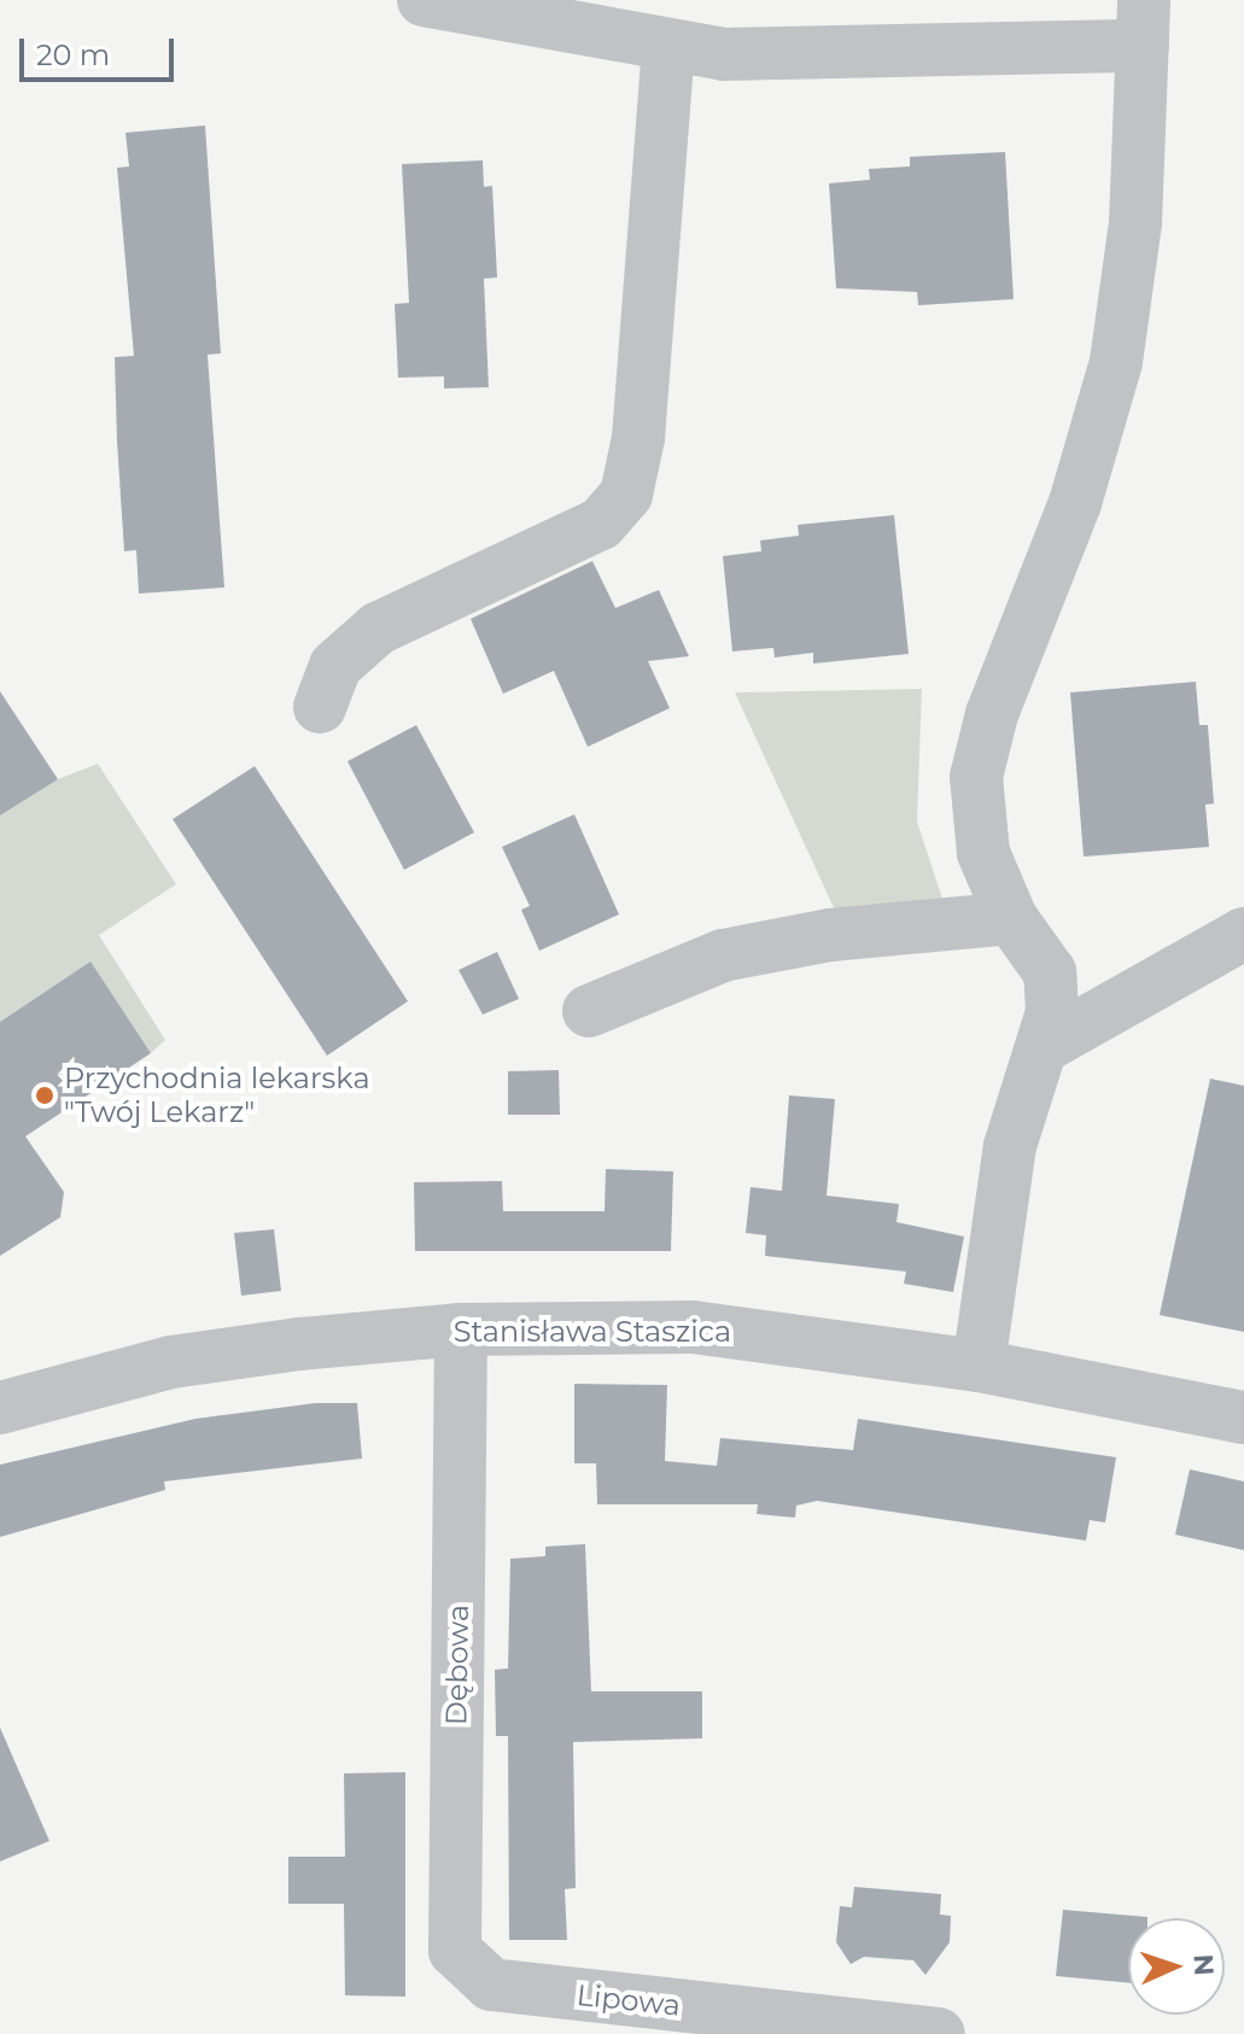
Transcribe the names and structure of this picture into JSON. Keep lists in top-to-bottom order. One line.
{"streets":{"street":["Stanisława Staszica","Dębowa","Lipowa"]},"crossings":[["Stanisława Staszica","Dębowa"],["Dębowa","Lipowa"]],"places":["Przychodnia lekarska \"Twój Lekarz\""],"scale_bar":"20 m","north":"right"}
